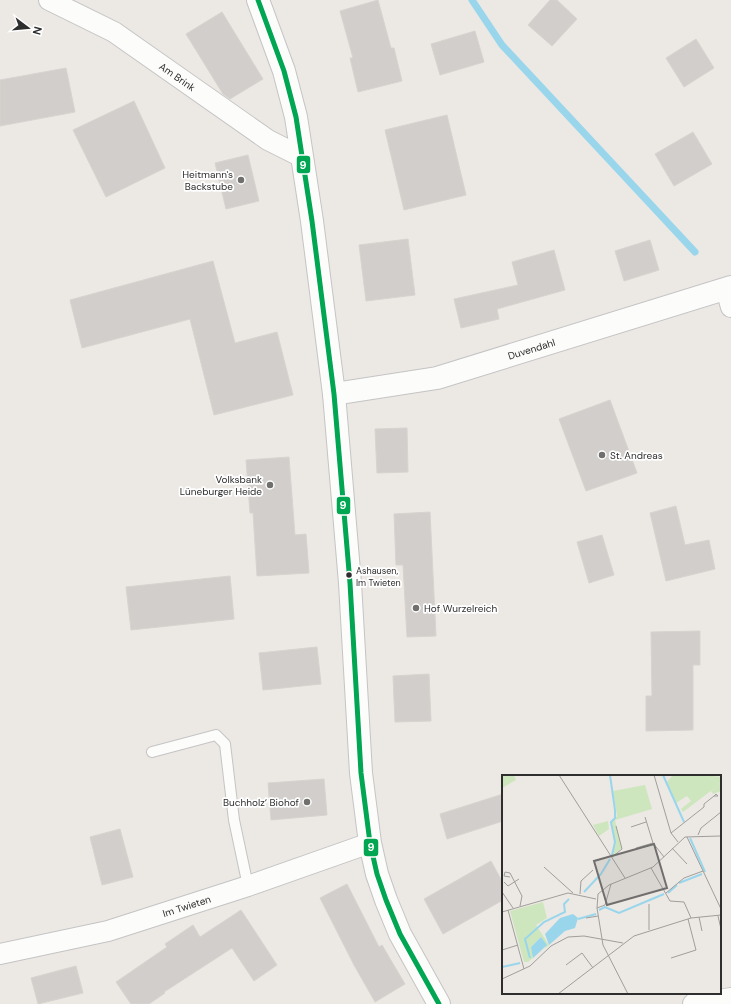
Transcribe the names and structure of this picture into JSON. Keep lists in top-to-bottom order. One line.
{"streets":{"street":["Am Brink","Duvendahl","Im Twieten"]},"places":["Heitmann's Backstube","St. Andreas","Volksbank Lüneburger Heide","Ashausen, Im Twieten","Hof Wurzelreich","Buchholz‘ Biohof"],"lines":["transit line 9"],"north":"right"}
